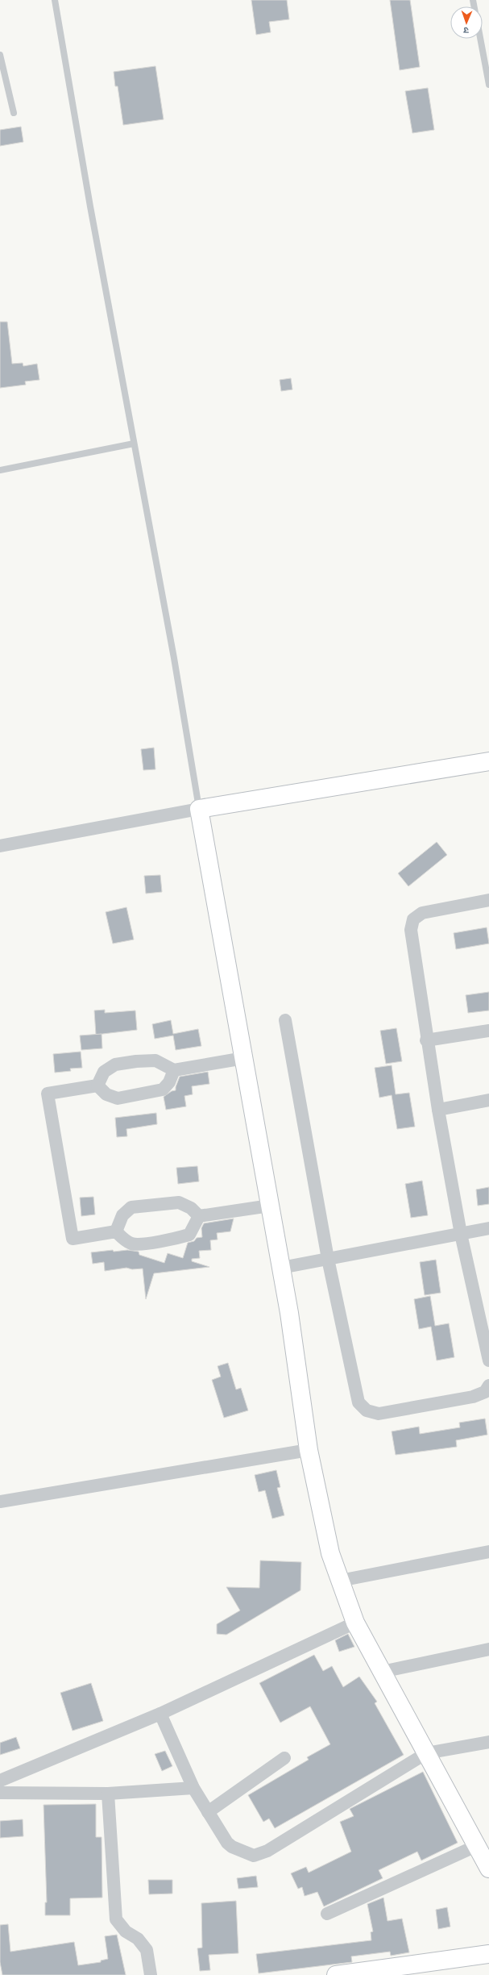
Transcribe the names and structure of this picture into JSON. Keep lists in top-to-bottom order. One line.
{"north":"bottom"}
